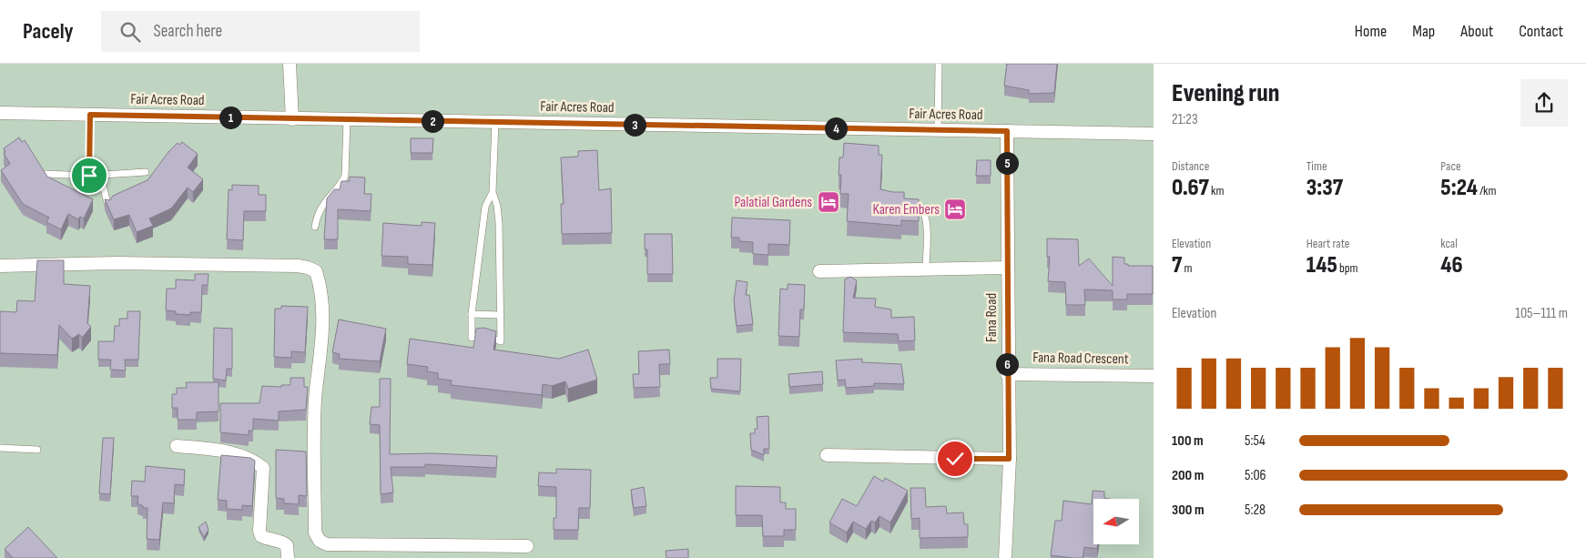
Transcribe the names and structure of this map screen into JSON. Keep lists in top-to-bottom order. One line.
{"streets":{"street":["Fair Acres Road","Fana Road","Fana Road Crescent"]},"crossings":[["Fair Acres Road","Fana Road"],["Fana Road","Fana Road Crescent"]],"places":{"hotel":["Palatial Gardens","Karen Embers"]},"north":"left","page":{"header":"Pacely","search":"Search here","nav":["Home","Map","About","Contact"],"heading":["Evening run","21:23"],"pins":["1","2","3","4","5","6"],"stats":[["Distance","0.67 km"],["Time","3:37"],["Pace","5:24 /km"],["Elevation","7 m"],["Heart rate","145 bpm"],["kcal","46"]],"chart":["Elevation","105–111 m"],"list":[{"name":"100 m","note":"5:54"},{"name":"200 m","note":"5:06"},{"name":"300 m","note":"5:28"}]}}
